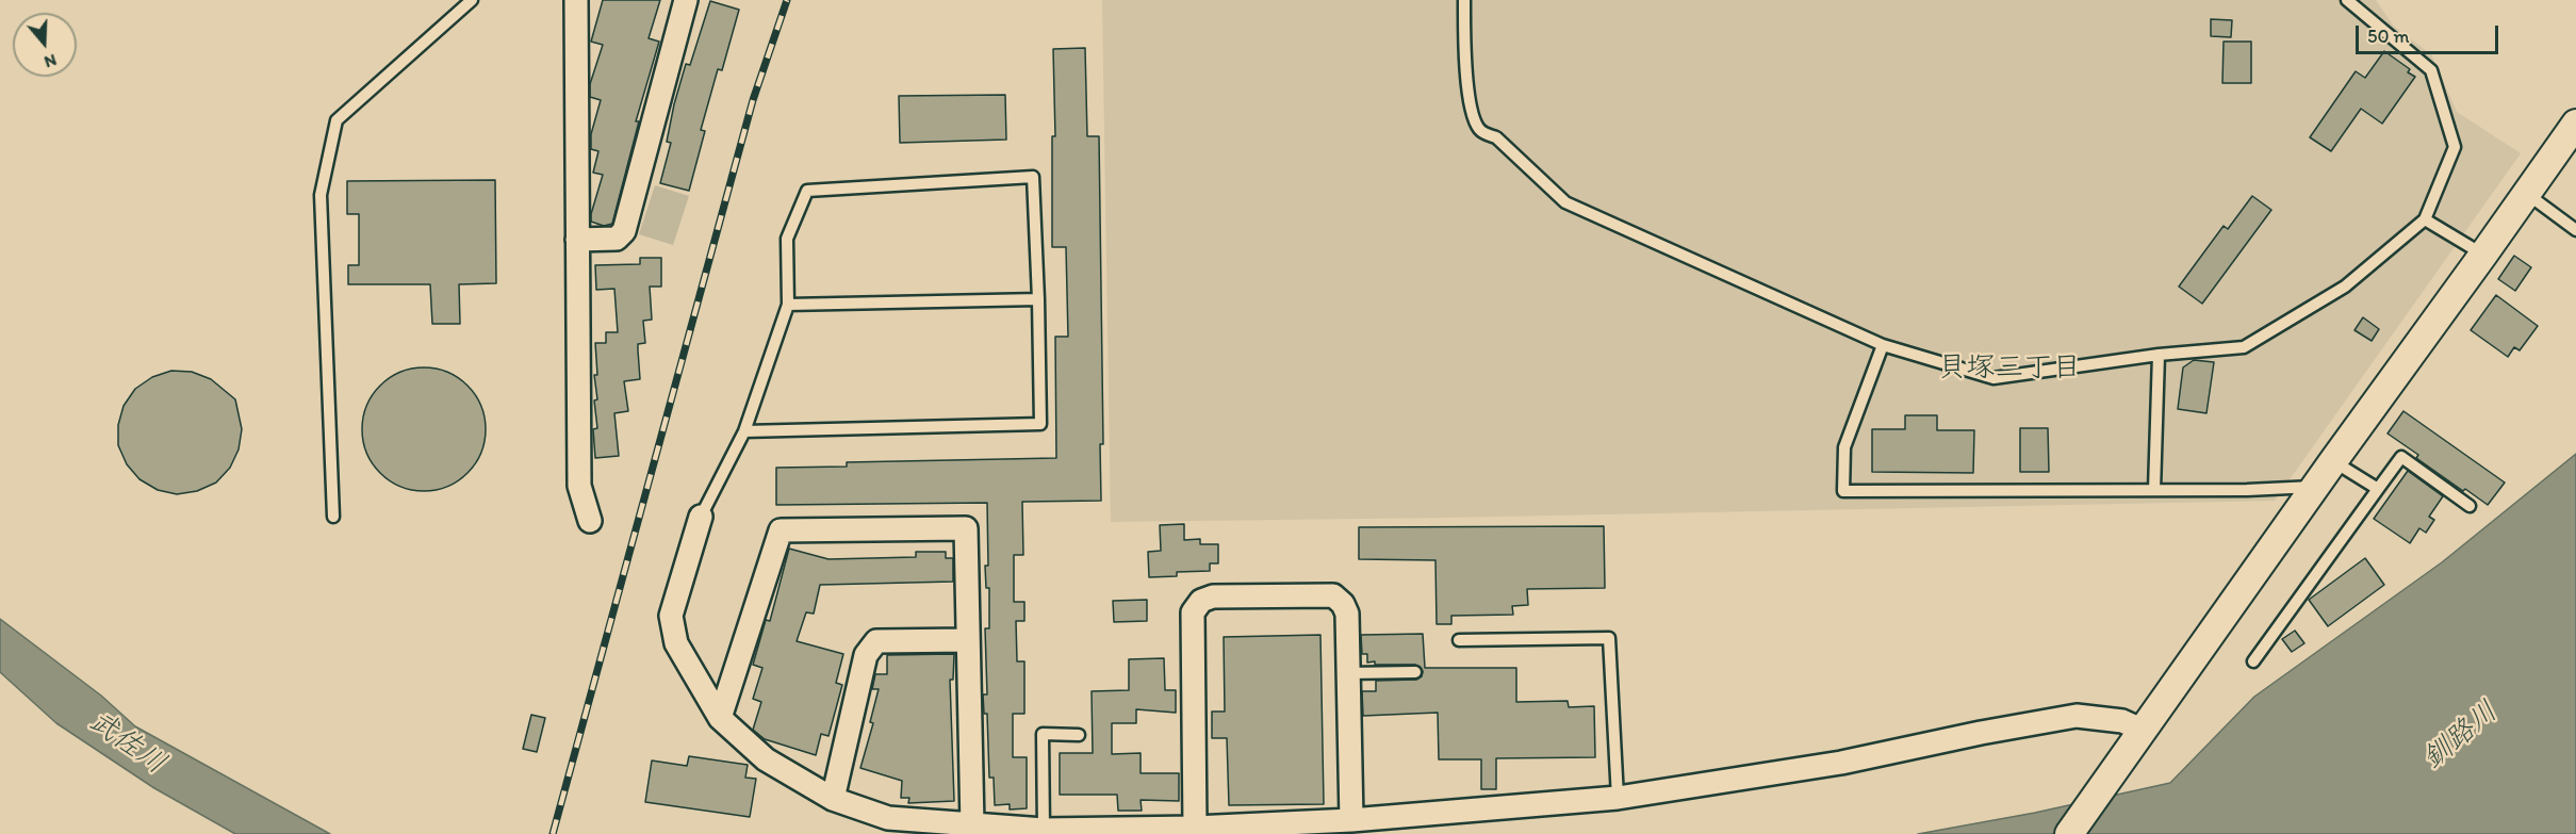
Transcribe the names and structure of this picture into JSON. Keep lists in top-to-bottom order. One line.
{"districts":["貝塚三丁目"],"water":["釧路川","武佐川"],"scale_bar":"50 m","north":"bottom"}
